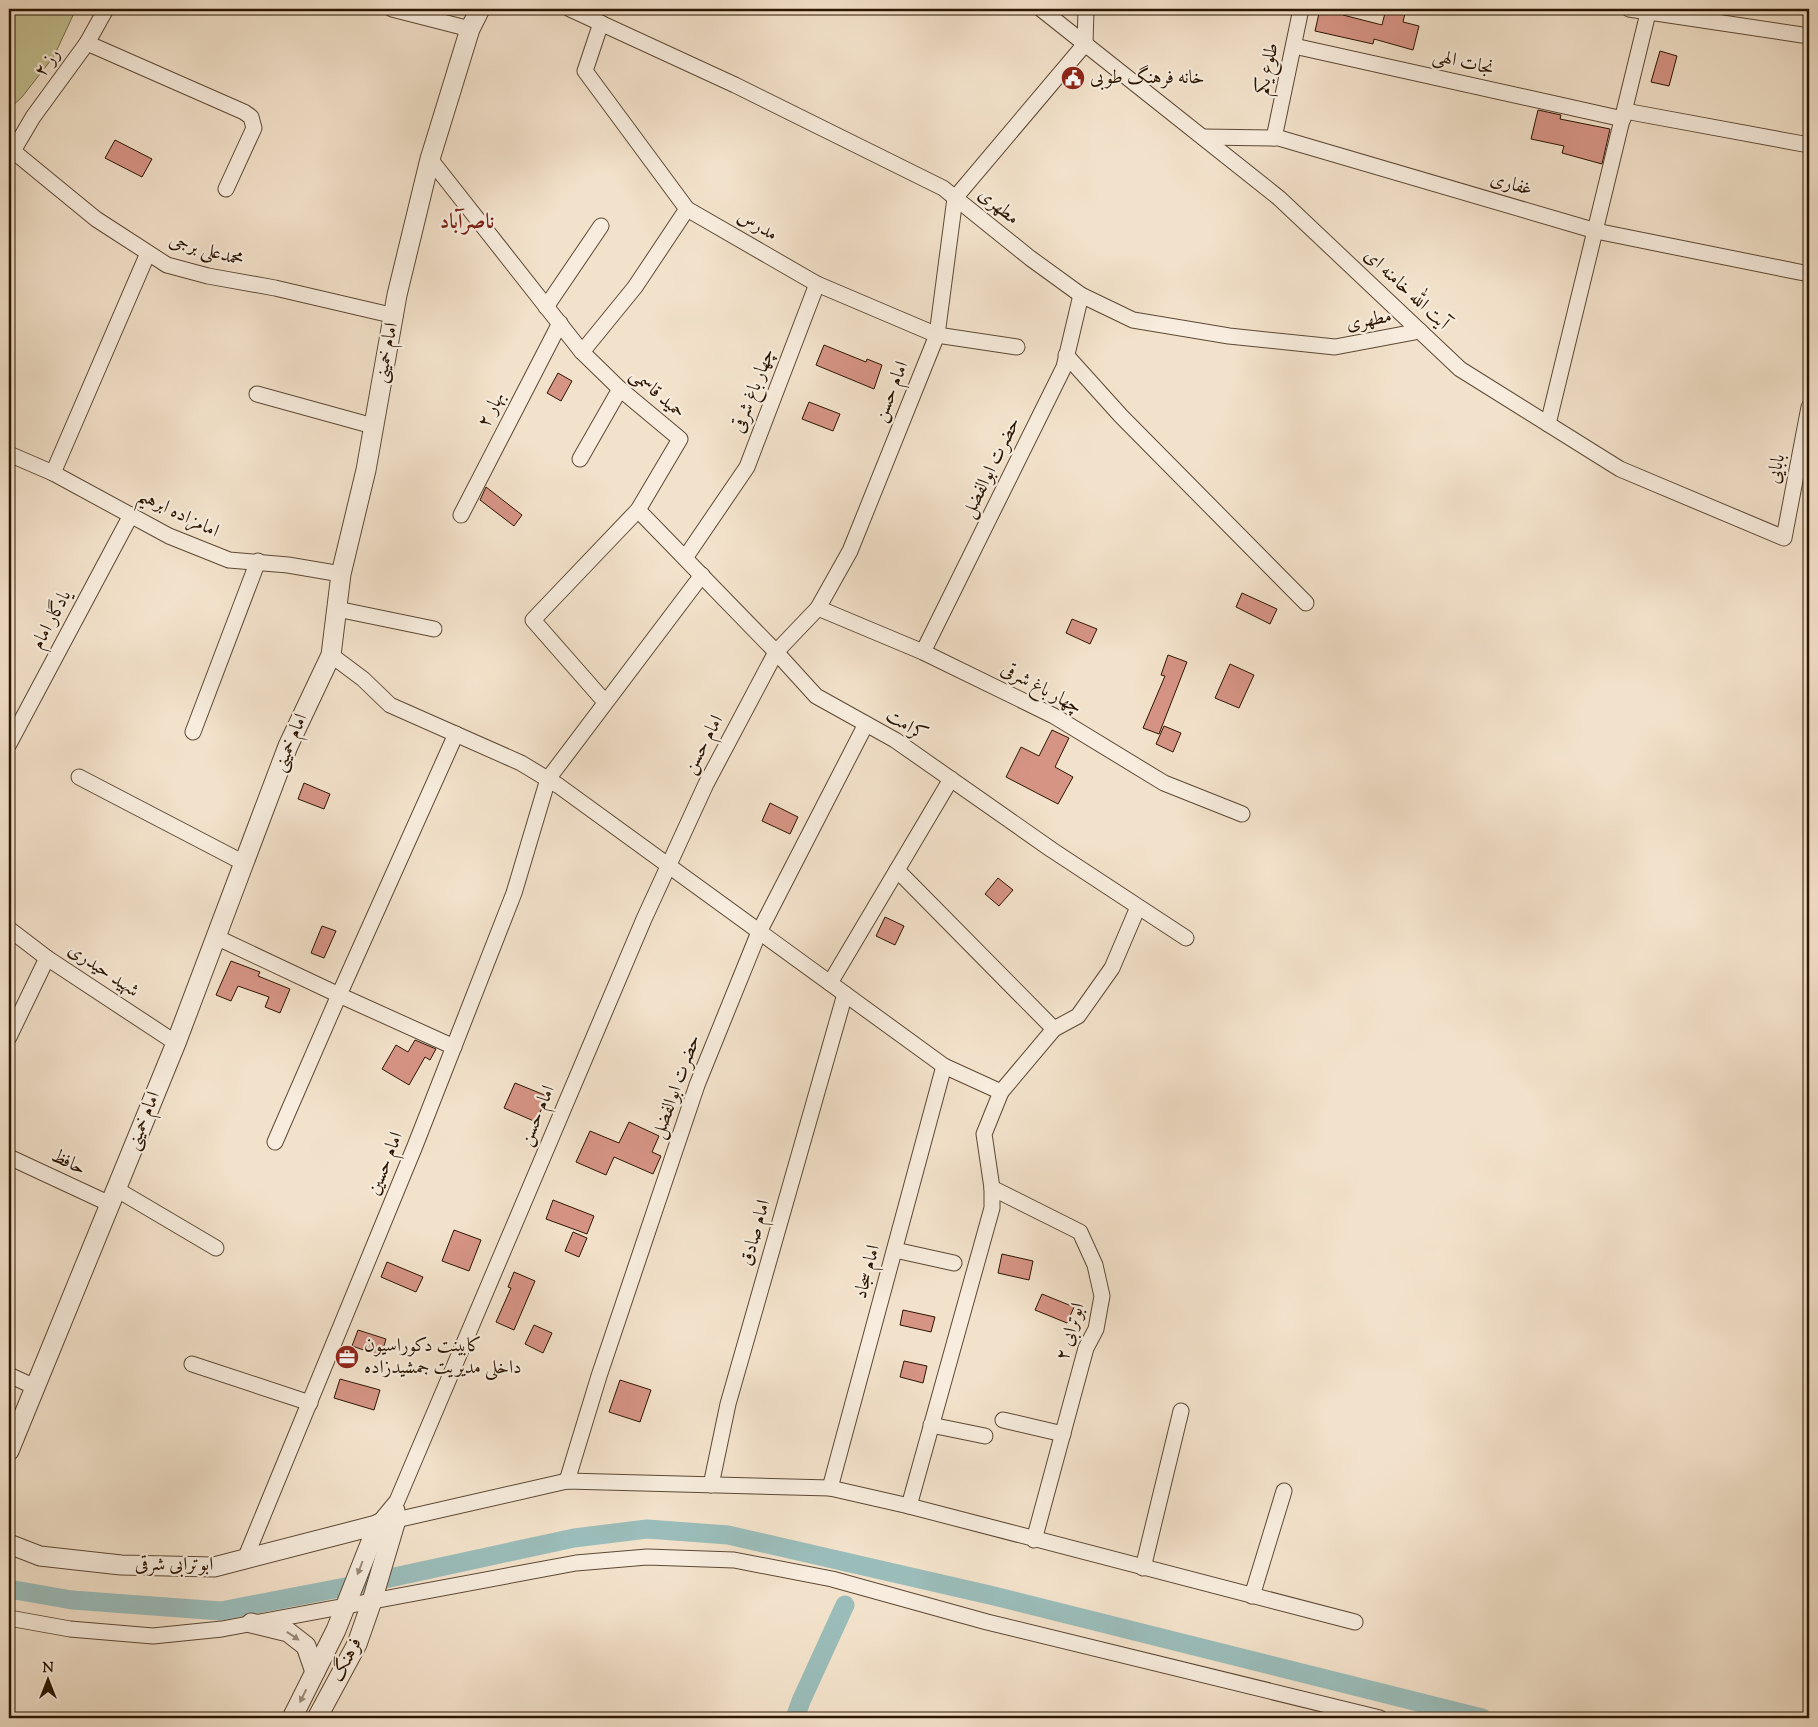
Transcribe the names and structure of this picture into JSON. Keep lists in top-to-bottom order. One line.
{"streets":{"street":["رز ۲","نجات الهی","طلوع یکم","غفاری","مطهری","مدرس","محمدعلی برجی","آیت الله خامنه ای","امام خمینی","چهار باغ شرقی","امام حسن","حمید قاسمی","بهار ۲","حضرت ابوالفضل","بابایی","امامزاده ابرهیم","یادگار امام","کرامت","شهید حیدری","حافظ","امام حسین","امام صادق","امام سجاد","ابوترابی ۲","ابوترابی شرقی","فرهنگ"]},"crossings":[["رز ۲","محمدعلی برجی"],["نجات الهی","طلوع یکم"],["طلوع یکم","غفاری"],["غفاری","آیت الله خامنه ای"],["مطهری","مدرس"],["مطهری","آیت الله خامنه ای"],["مطهری","امام حسن"],["مطهری","حضرت ابوالفضل"],["مدرس","چهار باغ شرقی"],["مدرس","امام حسن"],["محمدعلی برجی","امام خمینی"],["آیت الله خامنه ای","بابایی"],["امام خمینی","حمید قاسمی"],["امام خمینی","امامزاده ابرهیم"],["امام خمینی","شهید حیدری"],["امام خمینی","حافظ"],["چهار باغ شرقی","امام حسن"],["چهار باغ شرقی","حضرت ابوالفضل"],["چهار باغ شرقی","کرامت"],["امام حسن","کرامت"],["امام حسن","ابوترابی شرقی"],["امام حسن","فرهنگ"],["حمید قاسمی","بهار ۲"],["حمید قاسمی","کرامت"],["حضرت ابوالفضل","کرامت"],["امامزاده ابرهیم","یادگار امام"],["امام حسین","ابوترابی شرقی"],["ابوترابی شرقی","فرهنگ"]],"districts":["ناصرآباد"],"places":{"public building":["خانه فرهنگ طوبی"],"office":["کابینت دکوراسیون داخلی مدیریت جمشیدزاده"]},"north":"top"}
